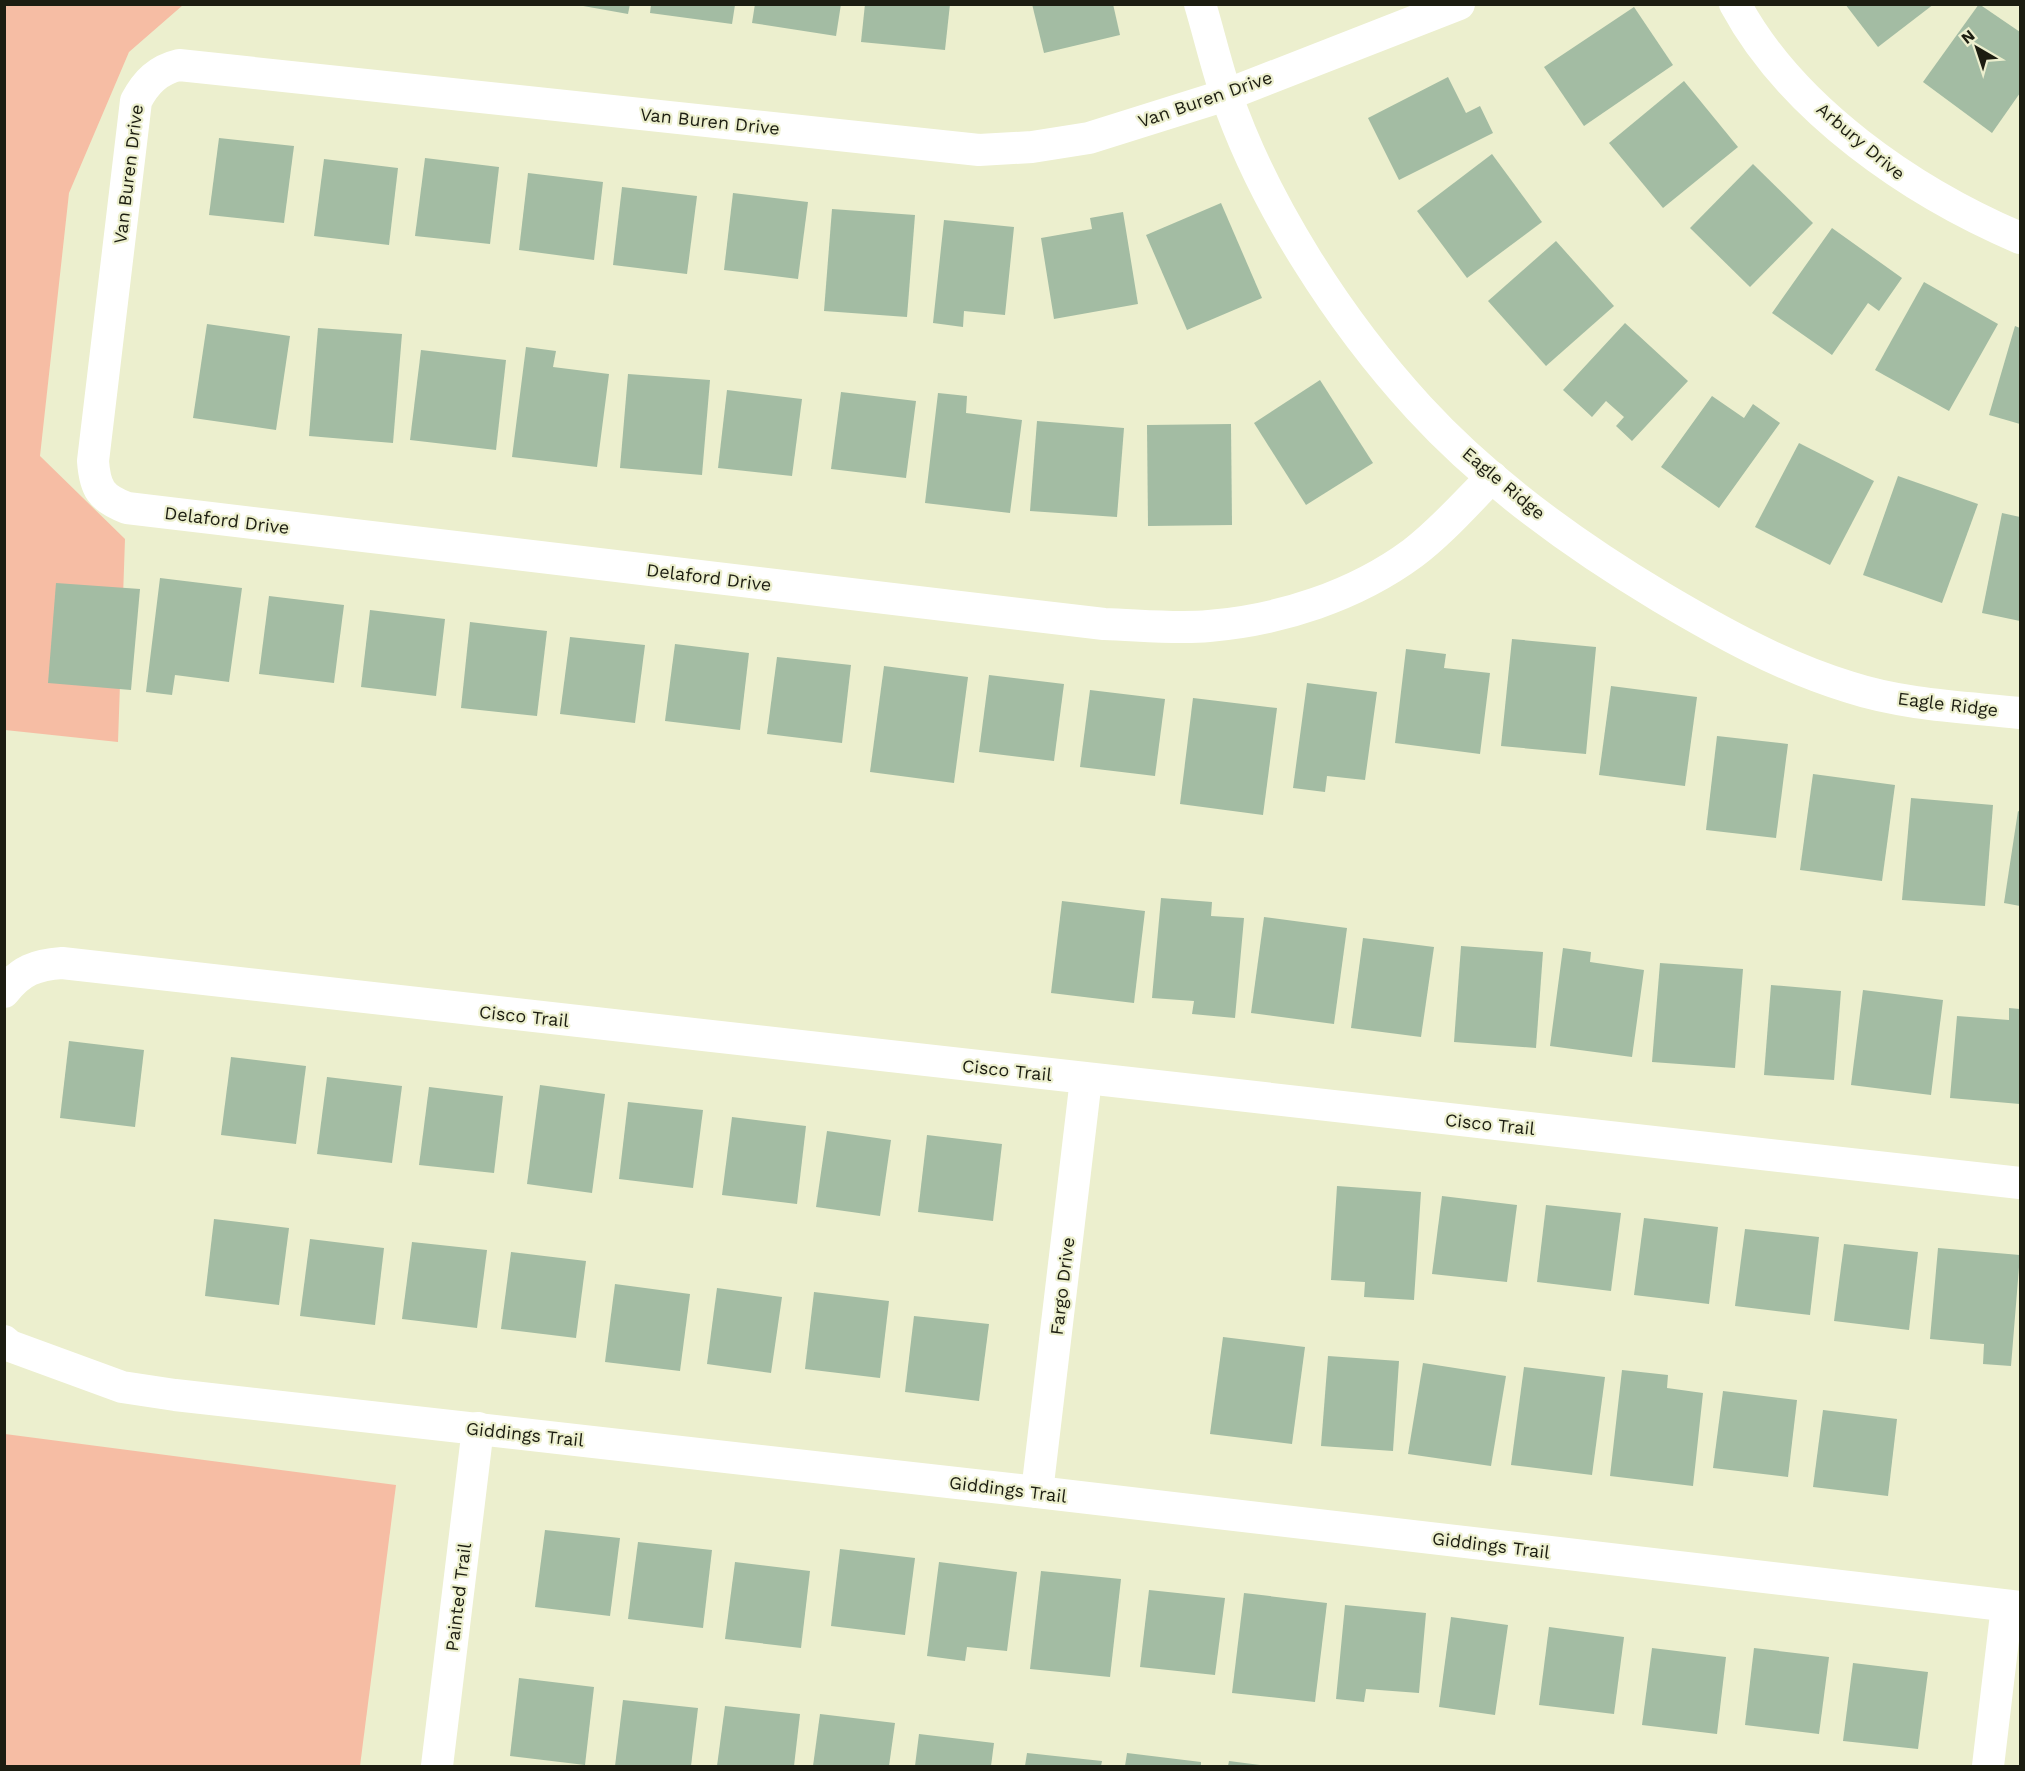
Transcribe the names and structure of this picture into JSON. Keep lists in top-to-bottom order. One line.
{"streets":{"street":["Van Buren Drive","Arbury Drive","Eagle Ridge","Delaford Drive","Cisco Trail","Fargo Drive","Giddings Trail","Painted Trail"]},"crossings":[["Van Buren Drive","Eagle Ridge"],["Van Buren Drive","Delaford Drive"],["Eagle Ridge","Delaford Drive"],["Cisco Trail","Fargo Drive"],["Fargo Drive","Giddings Trail"],["Giddings Trail","Painted Trail"]],"north":"top left"}
